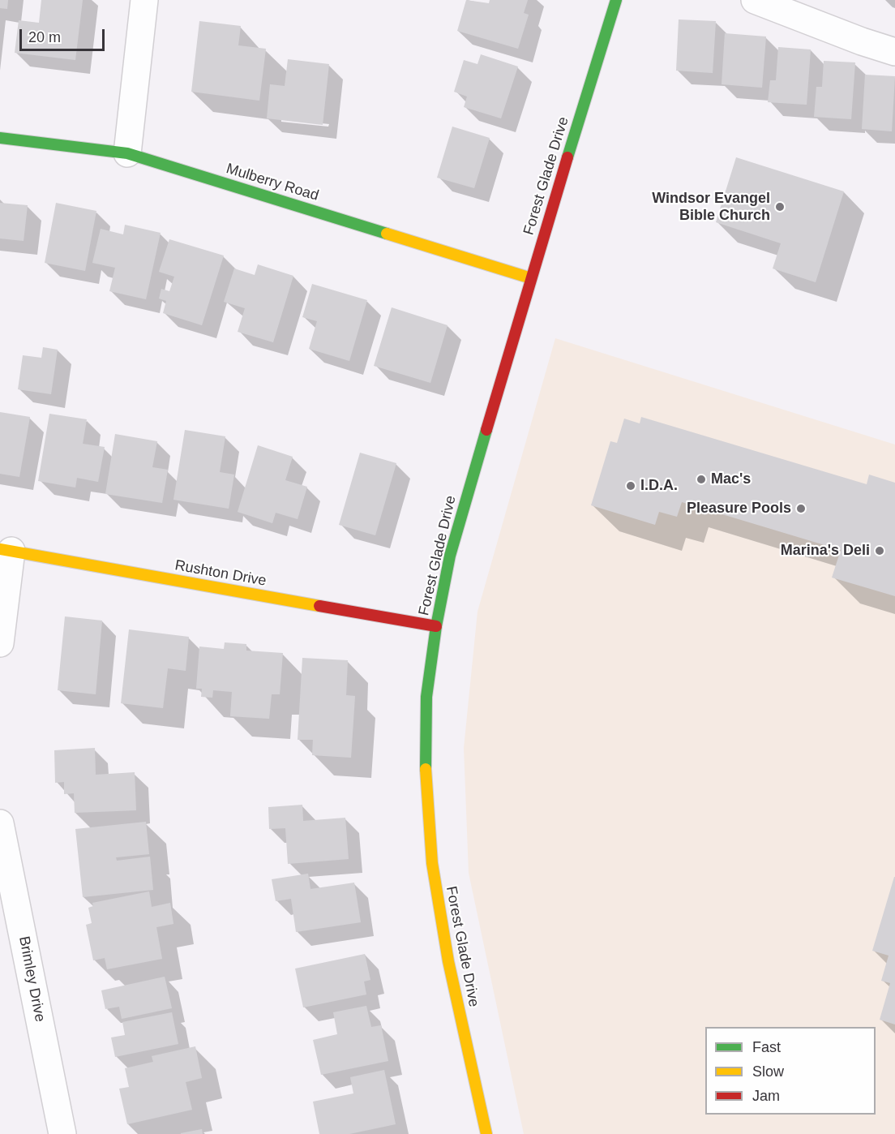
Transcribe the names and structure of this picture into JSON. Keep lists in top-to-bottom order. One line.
{"streets":{"street":["Forest Glade Drive","Mulberry Road","Rushton Drive","Brimley Drive"]},"crossings":[["Forest Glade Drive","Mulberry Road"],["Forest Glade Drive","Rushton Drive"]],"places":["Windsor Evangel Bible Church","Mac's","I.D.A.","Pleasure Pools","Marina's Deli"],"legend":["Fast","Slow","Jam"],"scale_bar":"20 m"}
